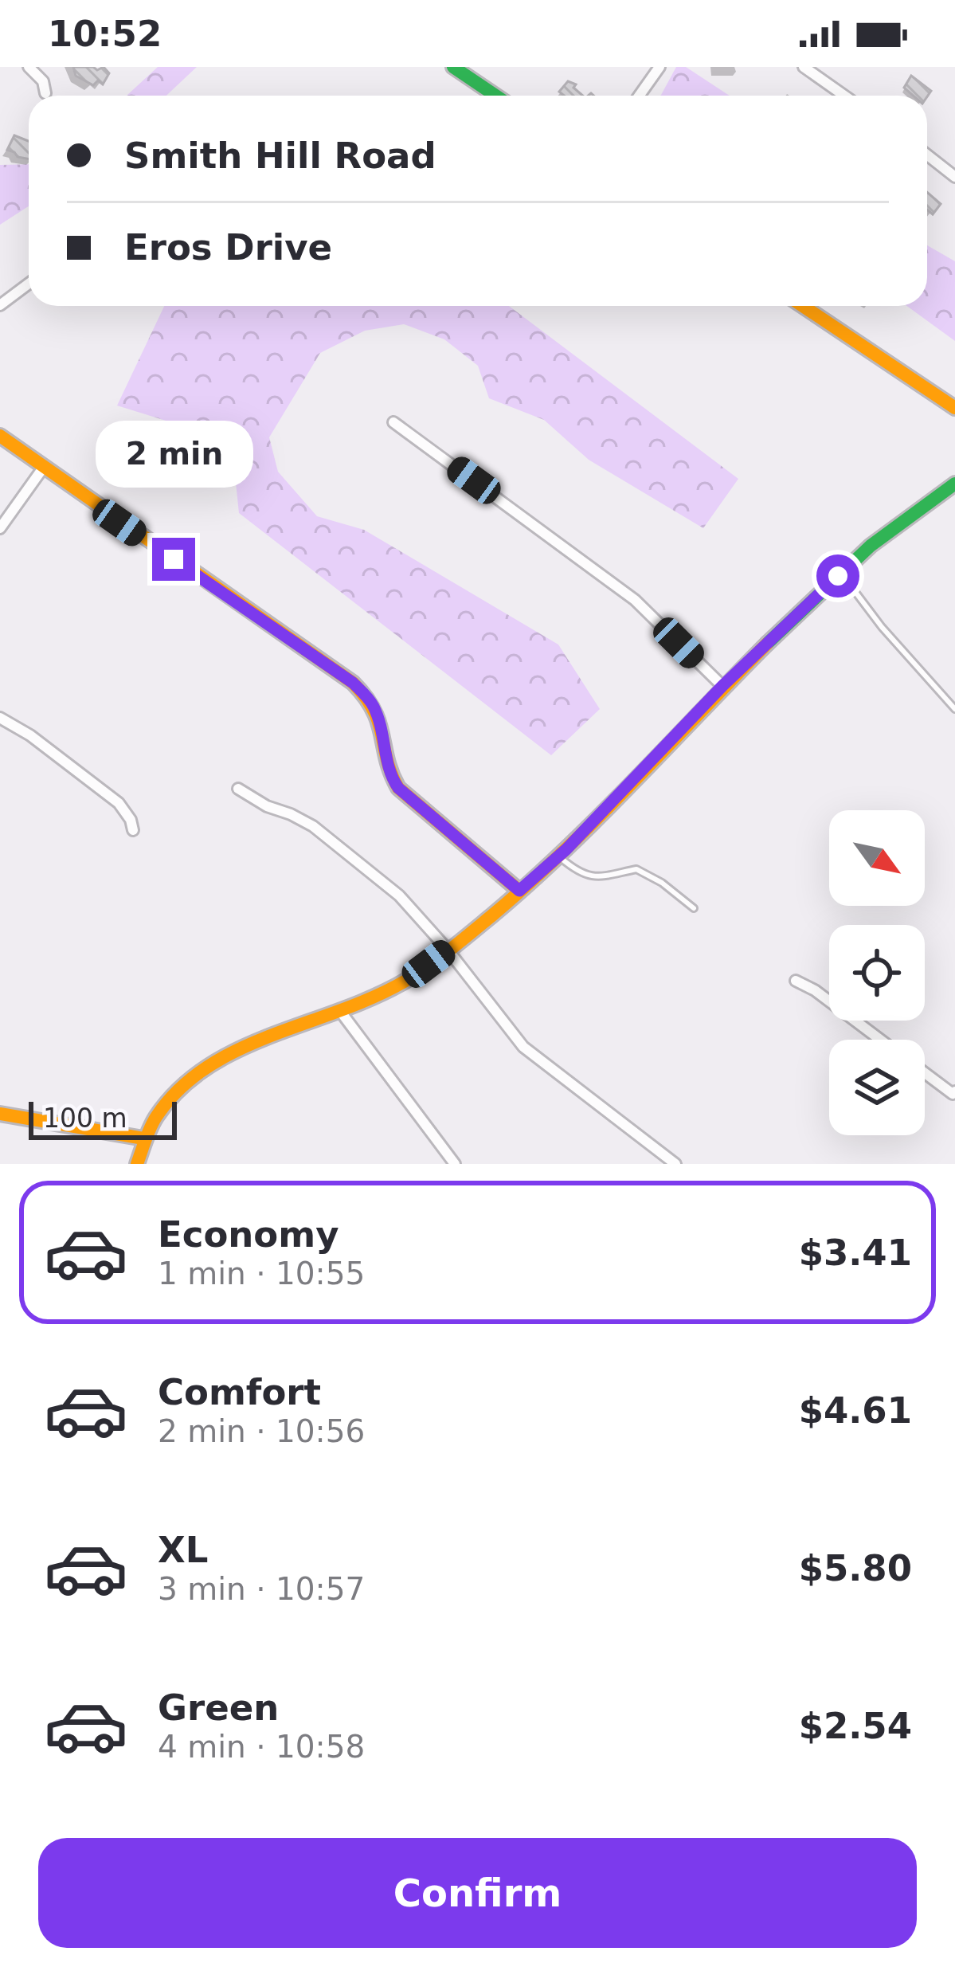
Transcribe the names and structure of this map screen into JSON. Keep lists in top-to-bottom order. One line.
{"scale_bar":"100 m","north":"bottom right","page":{"status":"10:52","banner":["Smith Hill Road","Eros Drive"],"bubble":"2 min","scale":"100 m","list":[{"name":"Economy","note":"1 min · 10:55","value":"$3.41"},{"name":"Comfort","note":"2 min · 10:56","value":"$4.61"},{"name":"XL","note":"3 min · 10:57","value":"$5.80"},{"name":"Green","note":"4 min · 10:58","value":"$2.54"}],"buttons":"Confirm"}}
